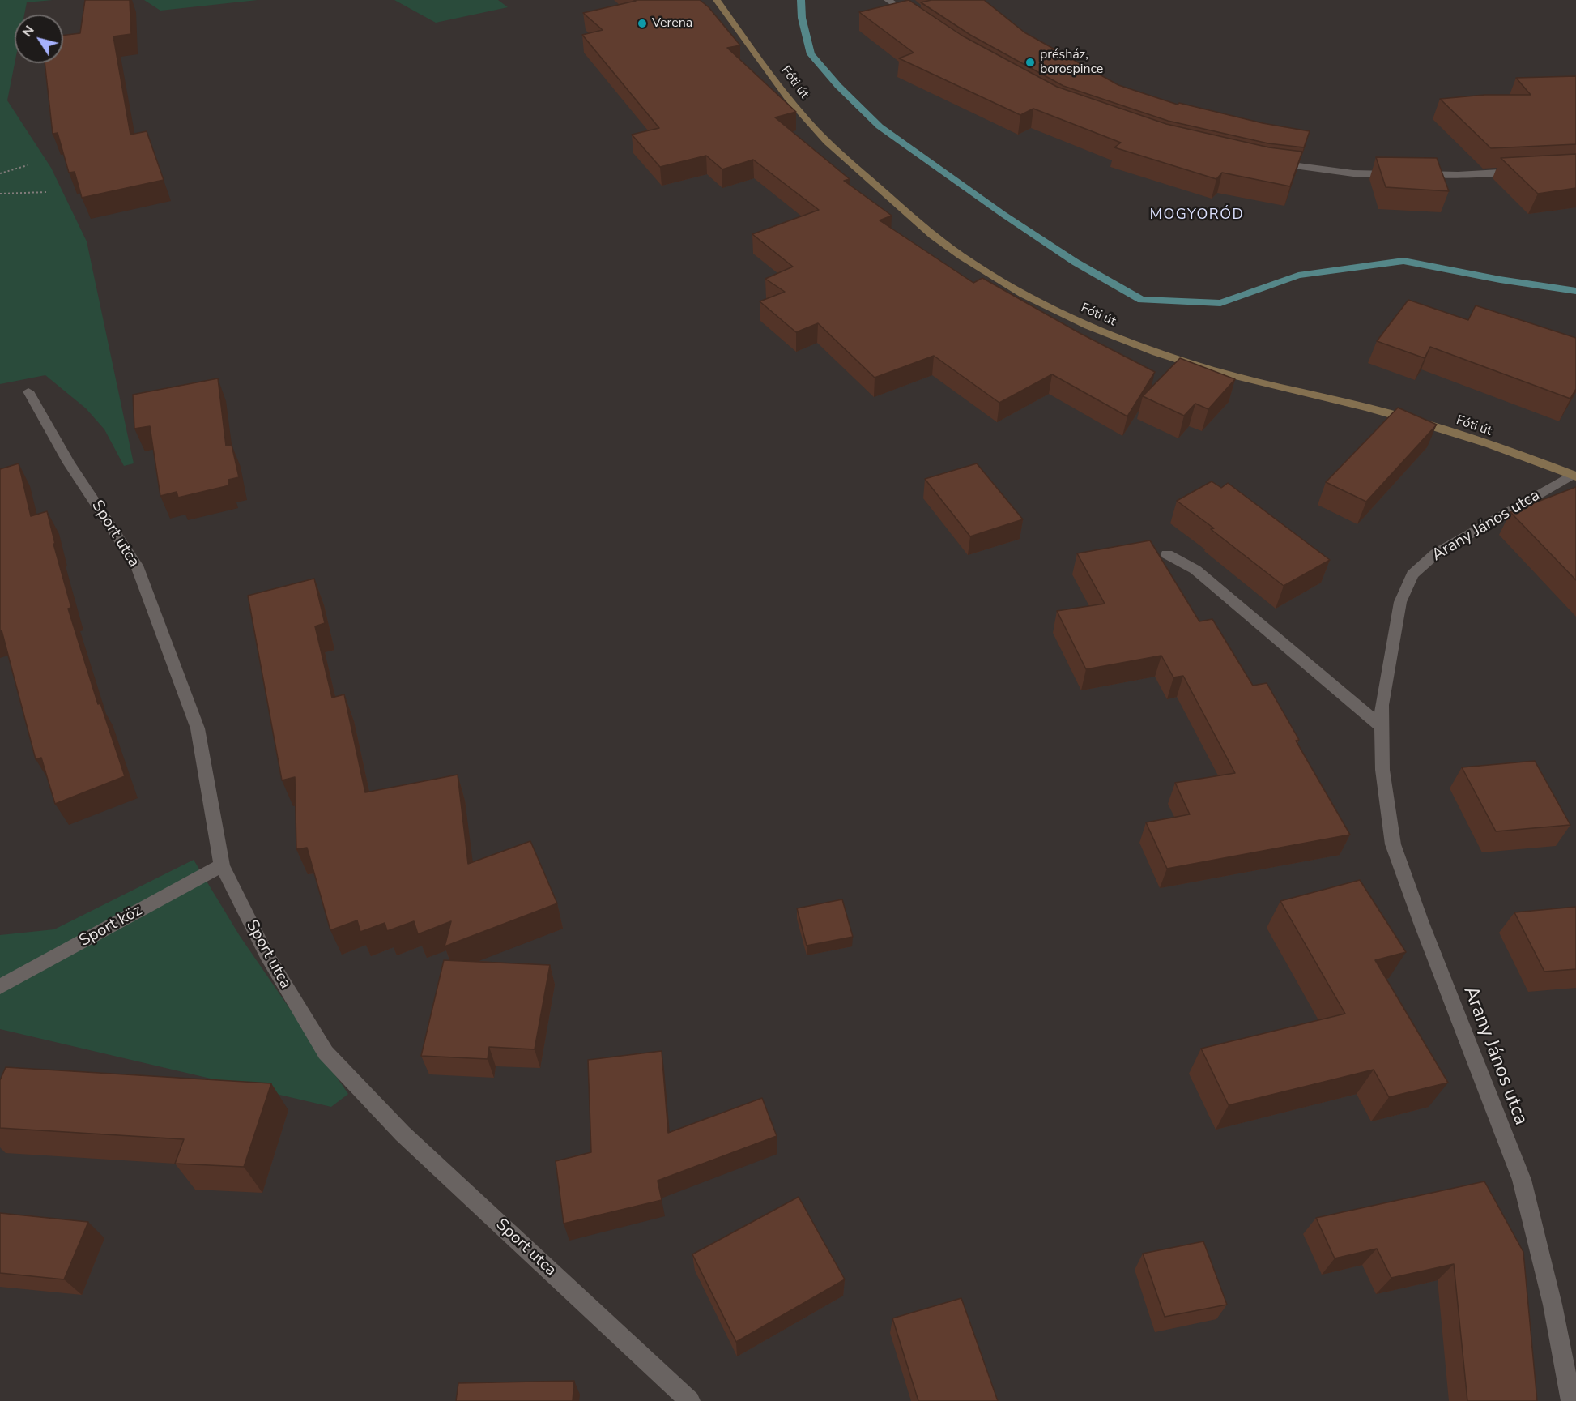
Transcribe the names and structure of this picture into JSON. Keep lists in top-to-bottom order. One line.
{"streets":{"main road":["Fóti út"],"street":["Arany János utca","Sport utca","Sport köz"]},"crossings":[["Fóti út","Arany János utca"],["Sport utca","Sport köz"]],"districts":["MOGYORÓD"],"places":["Verena","présház, borospince"],"north":"top left"}
